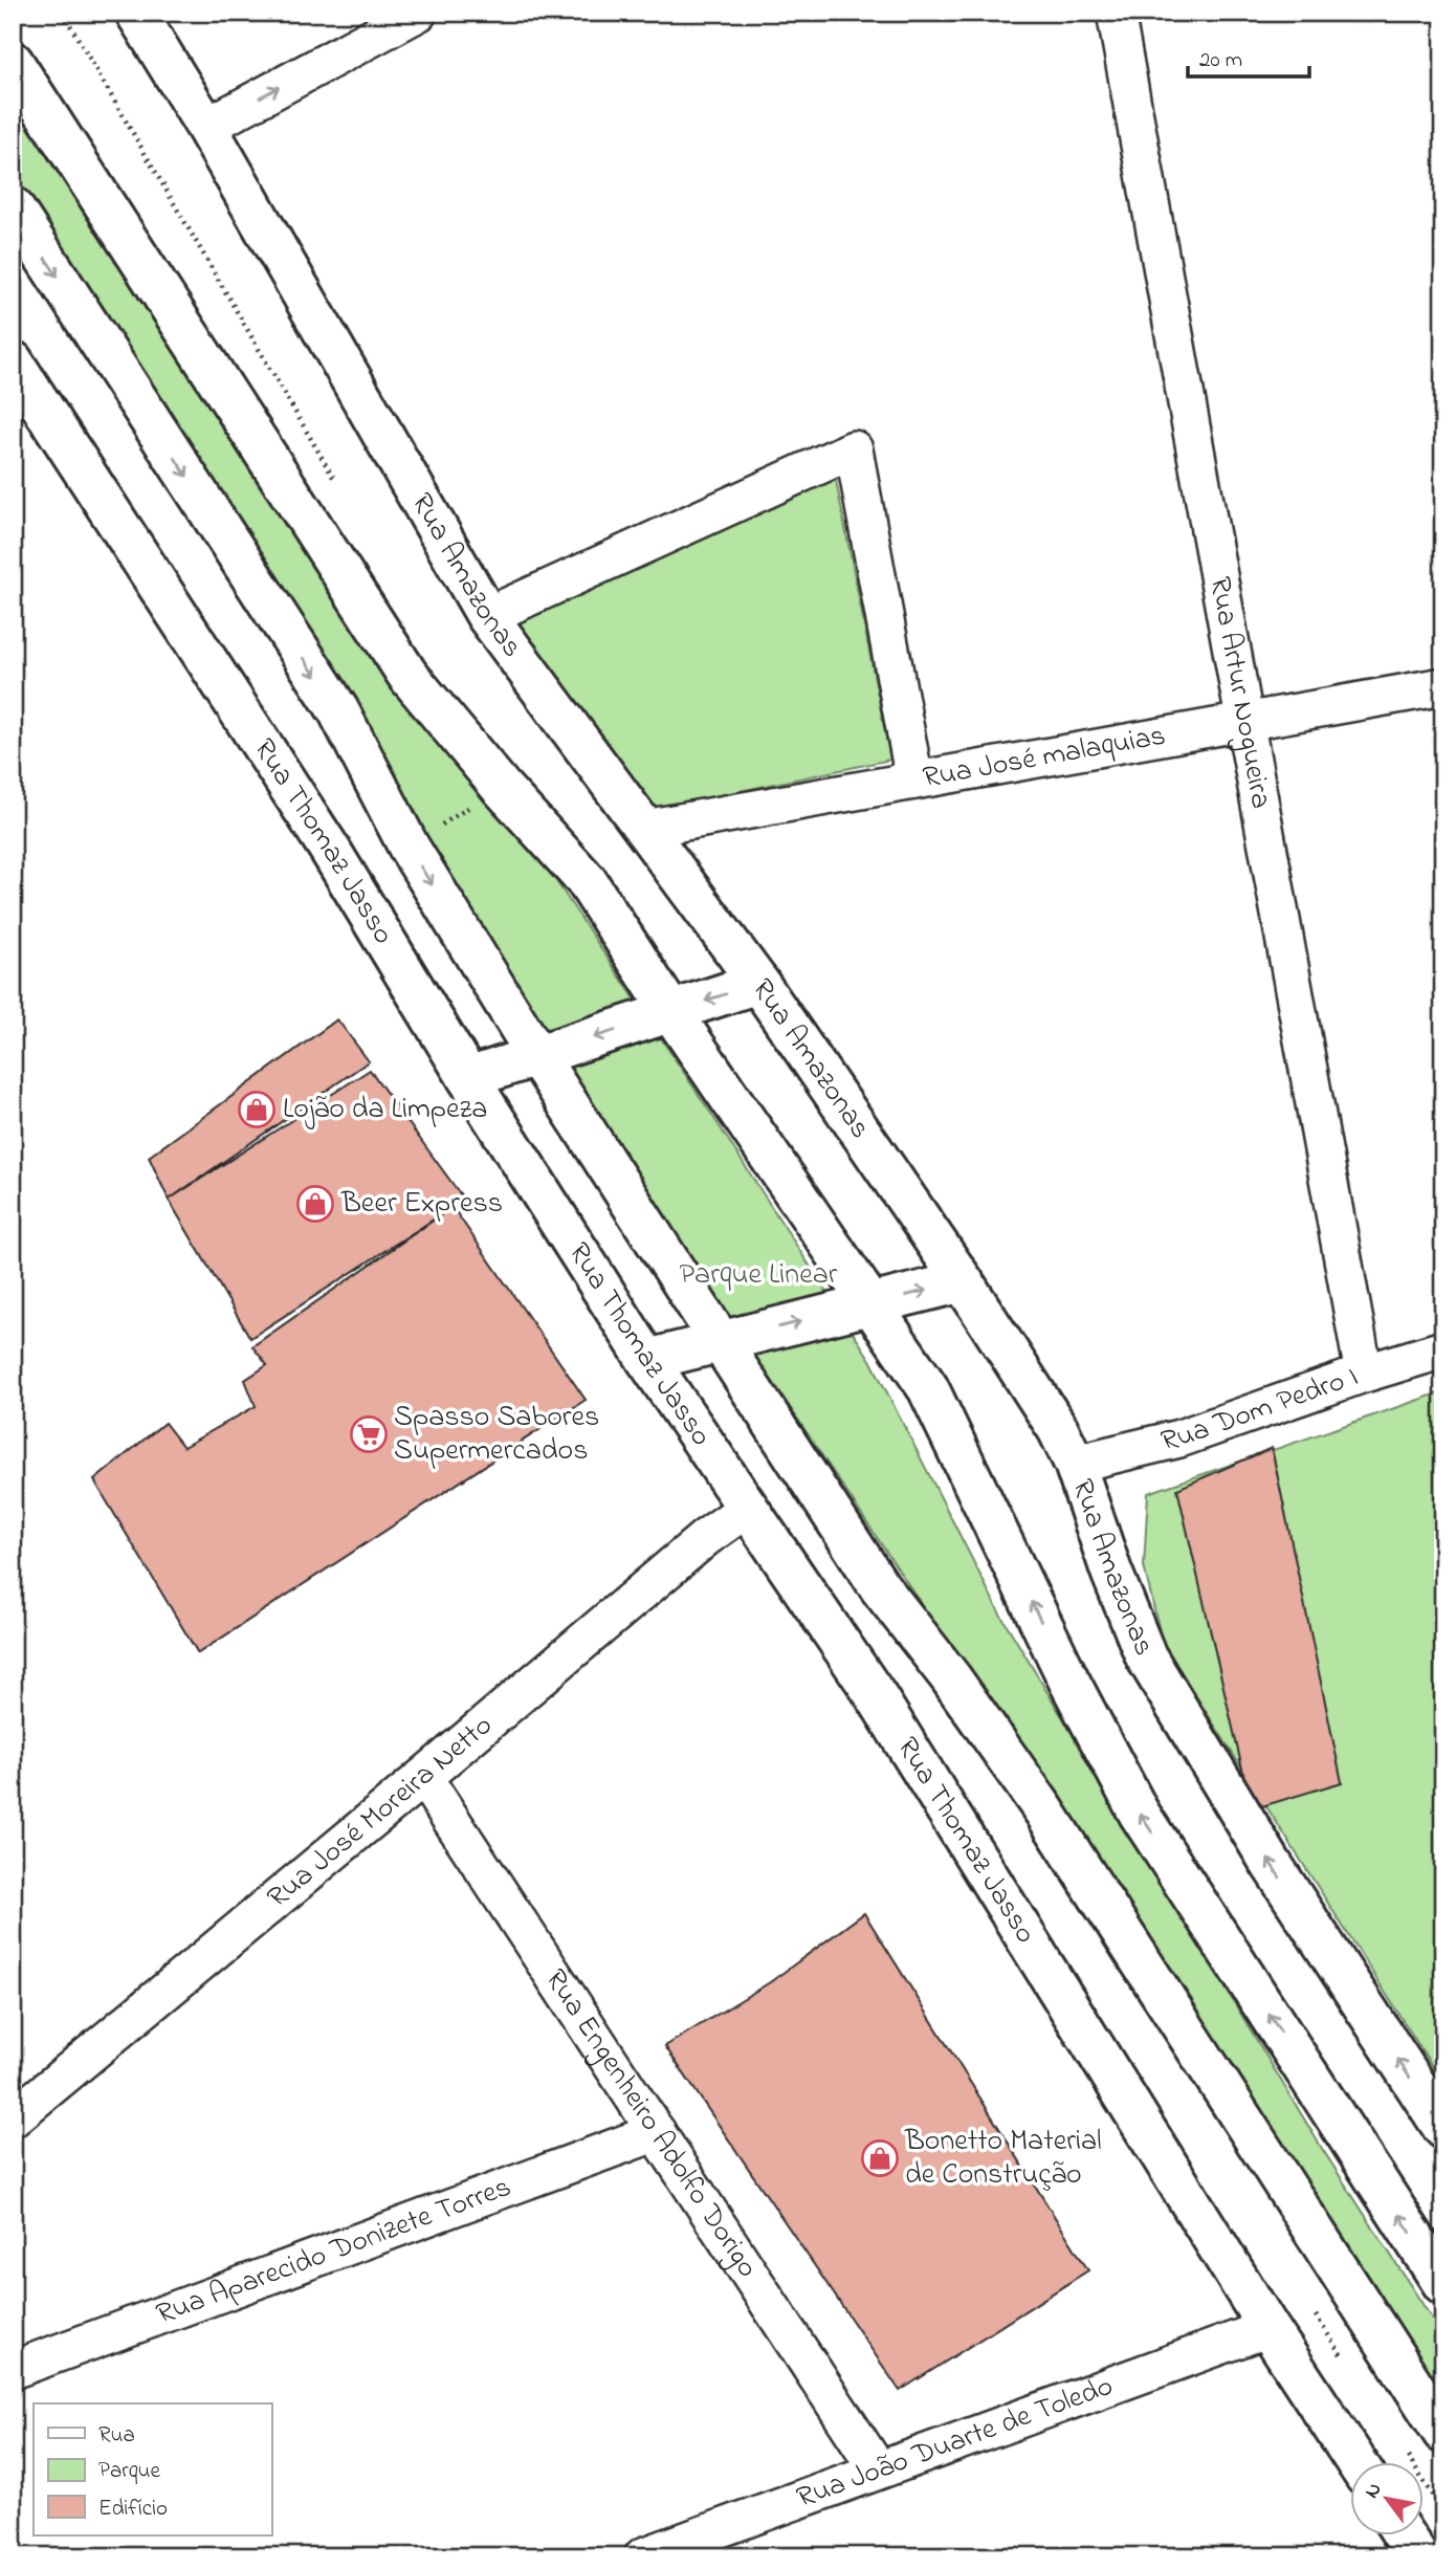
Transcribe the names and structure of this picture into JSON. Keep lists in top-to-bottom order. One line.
{"streets":{"main road":["Rua Amazonas","Rua Thomaz Jasso"],"street":["Rua Artur Nogueira","Rua José malaquias","Rua Dom Pedro I","Rua José Moreira Netto","Rua Engenheiro Adolfo Dorigo","Rua Aparecido Donizete Torres","Rua João Duarte de Toledo"]},"crossings":[["Rua Amazonas","Rua José malaquias"],["Rua Amazonas","Rua Dom Pedro I"],["Rua Artur Nogueira","Rua José malaquias"],["Rua Artur Nogueira","Rua Dom Pedro I"],["Rua Thomaz Jasso","Rua José Moreira Netto"],["Rua Thomaz Jasso","Rua João Duarte de Toledo"],["Rua José Moreira Netto","Rua Engenheiro Adolfo Dorigo"],["Rua Engenheiro Adolfo Dorigo","Rua Aparecido Donizete Torres"],["Rua Engenheiro Adolfo Dorigo","Rua João Duarte de Toledo"]],"parks":["Parque Linear"],"places":{"shop":["Lojão da Limpeza","Beer Express","Bonetto Material de Construção"],"supermarket":["Spasso Sabores Supermercados"]},"legend":["Rua","Parque","Edifício"],"scale_bar":"20 m","north":"top left"}
